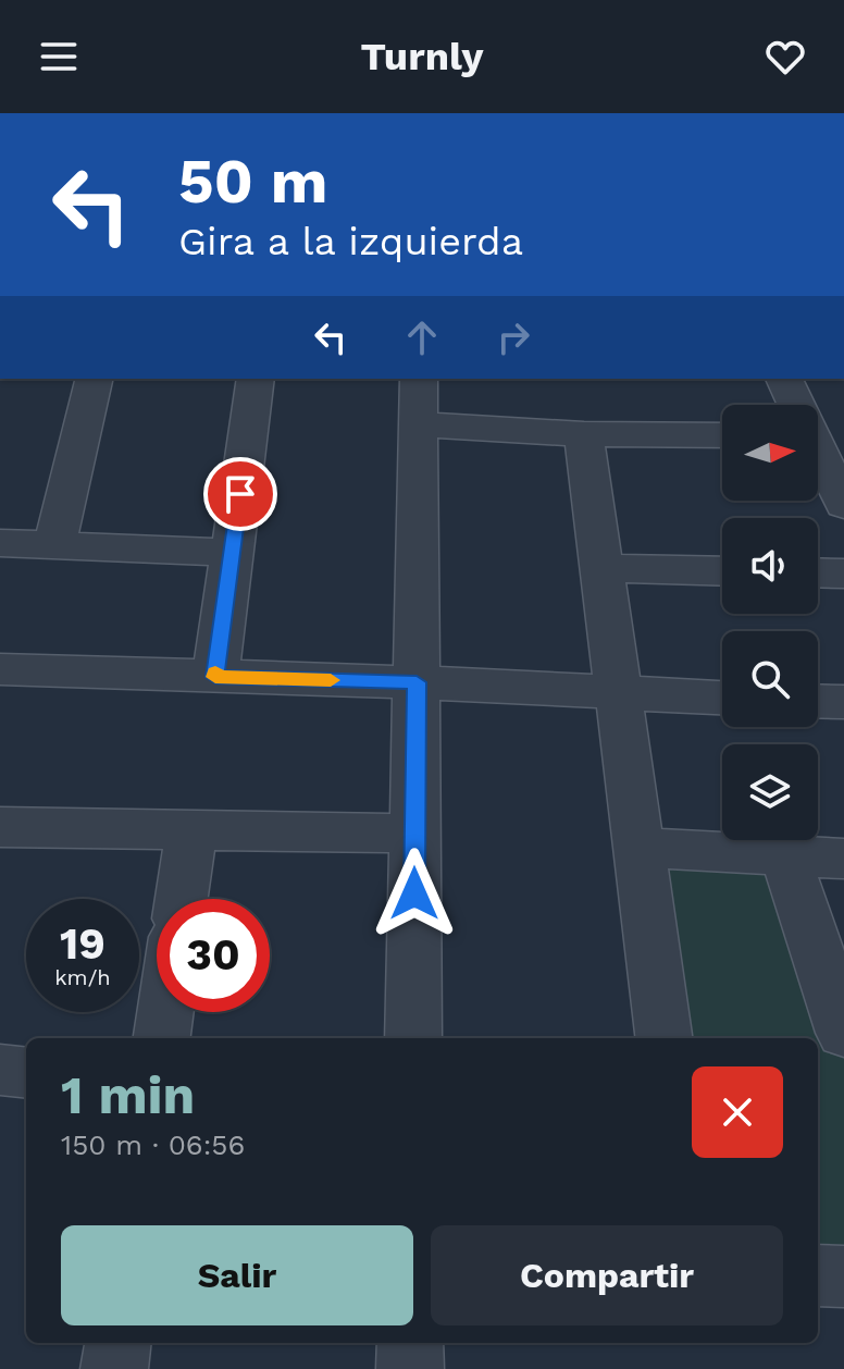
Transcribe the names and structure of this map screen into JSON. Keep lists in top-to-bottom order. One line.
{"north":"right","page":{"header":"Turnly","turn":["50 m","Gira a la izquierda"],"speed":"19 km/h","limit":"30","heading":["1 min","150 m · 06:56"],"buttons":["Salir","Compartir"]}}
